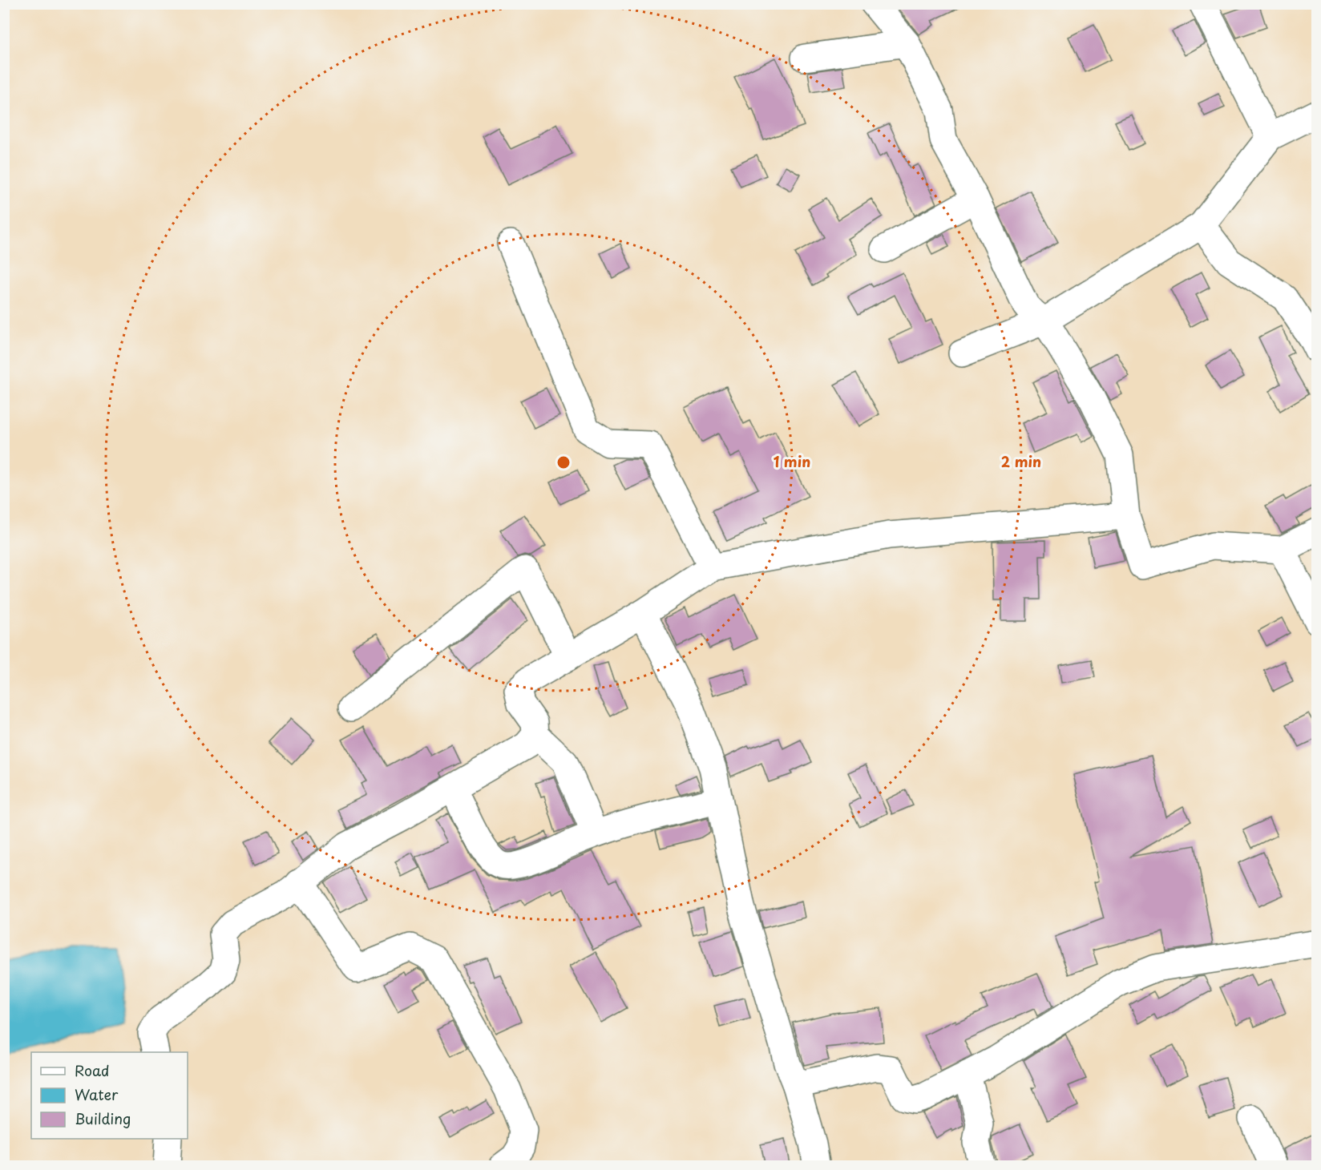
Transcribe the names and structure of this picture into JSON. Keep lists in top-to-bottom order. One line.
{"legend":["Road","Water","Building"],"rings":["1 min","2 min"]}
